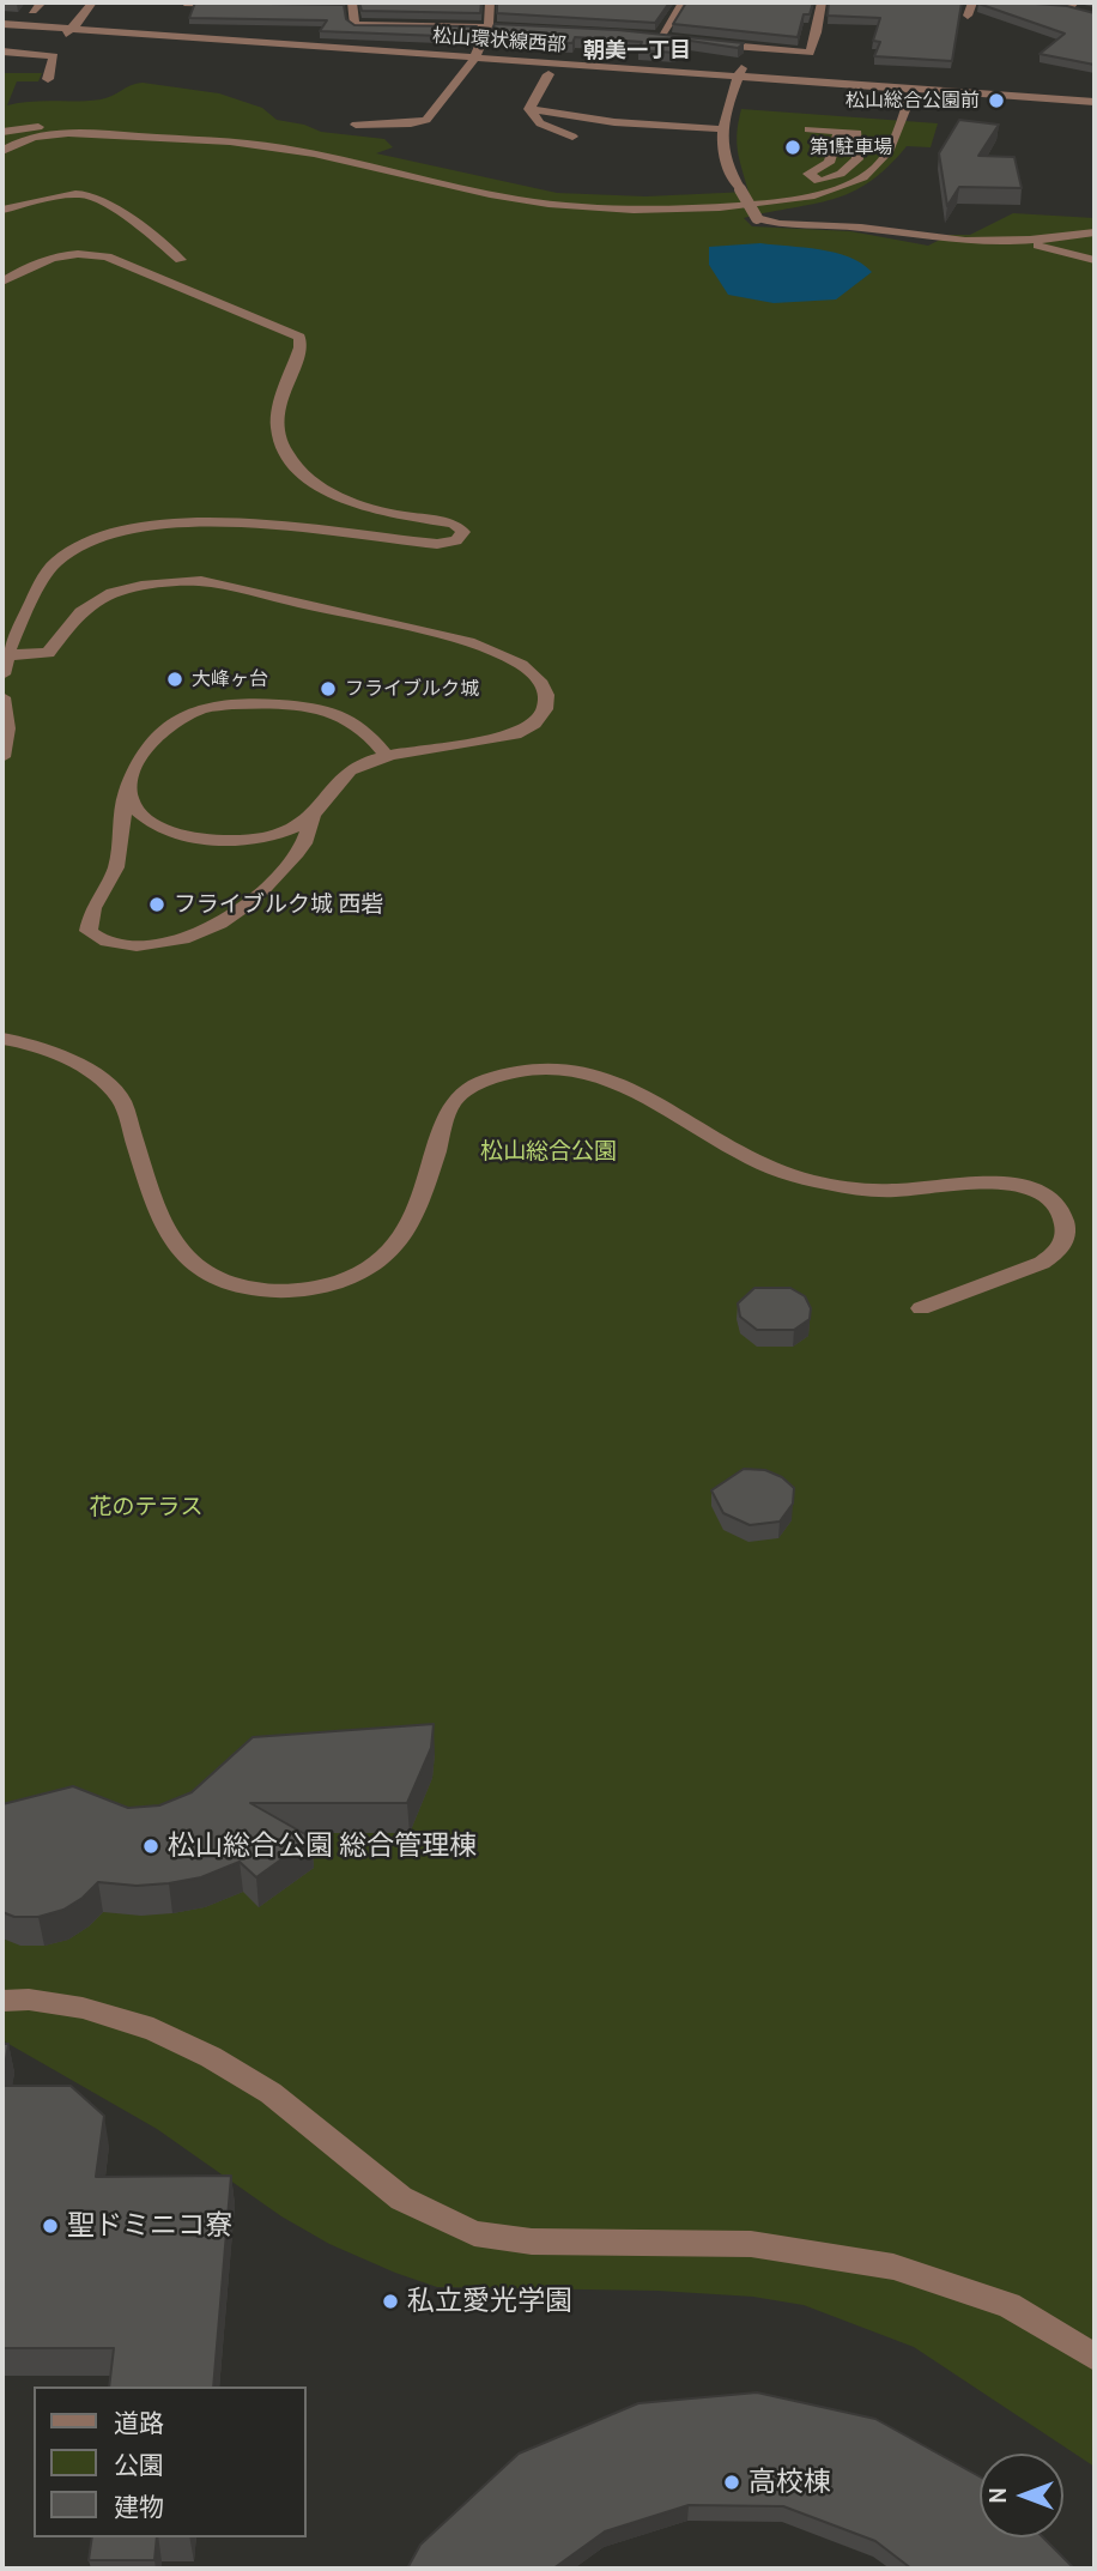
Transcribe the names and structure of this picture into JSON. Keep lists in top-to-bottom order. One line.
{"streets":{"street":["松山環状線西部"]},"districts":["朝美一丁目"],"parks":["松山総合公園","花のテラス"],"places":["松山総合公園前","第1駐車場","大峰ヶ台","フライブルク城","フライブルク城 西砦","松山総合公園 総合管理棟","聖ドミニコ寮","私立愛光学園","高校棟"],"legend":["道路","公園","建物"],"north":"left"}
